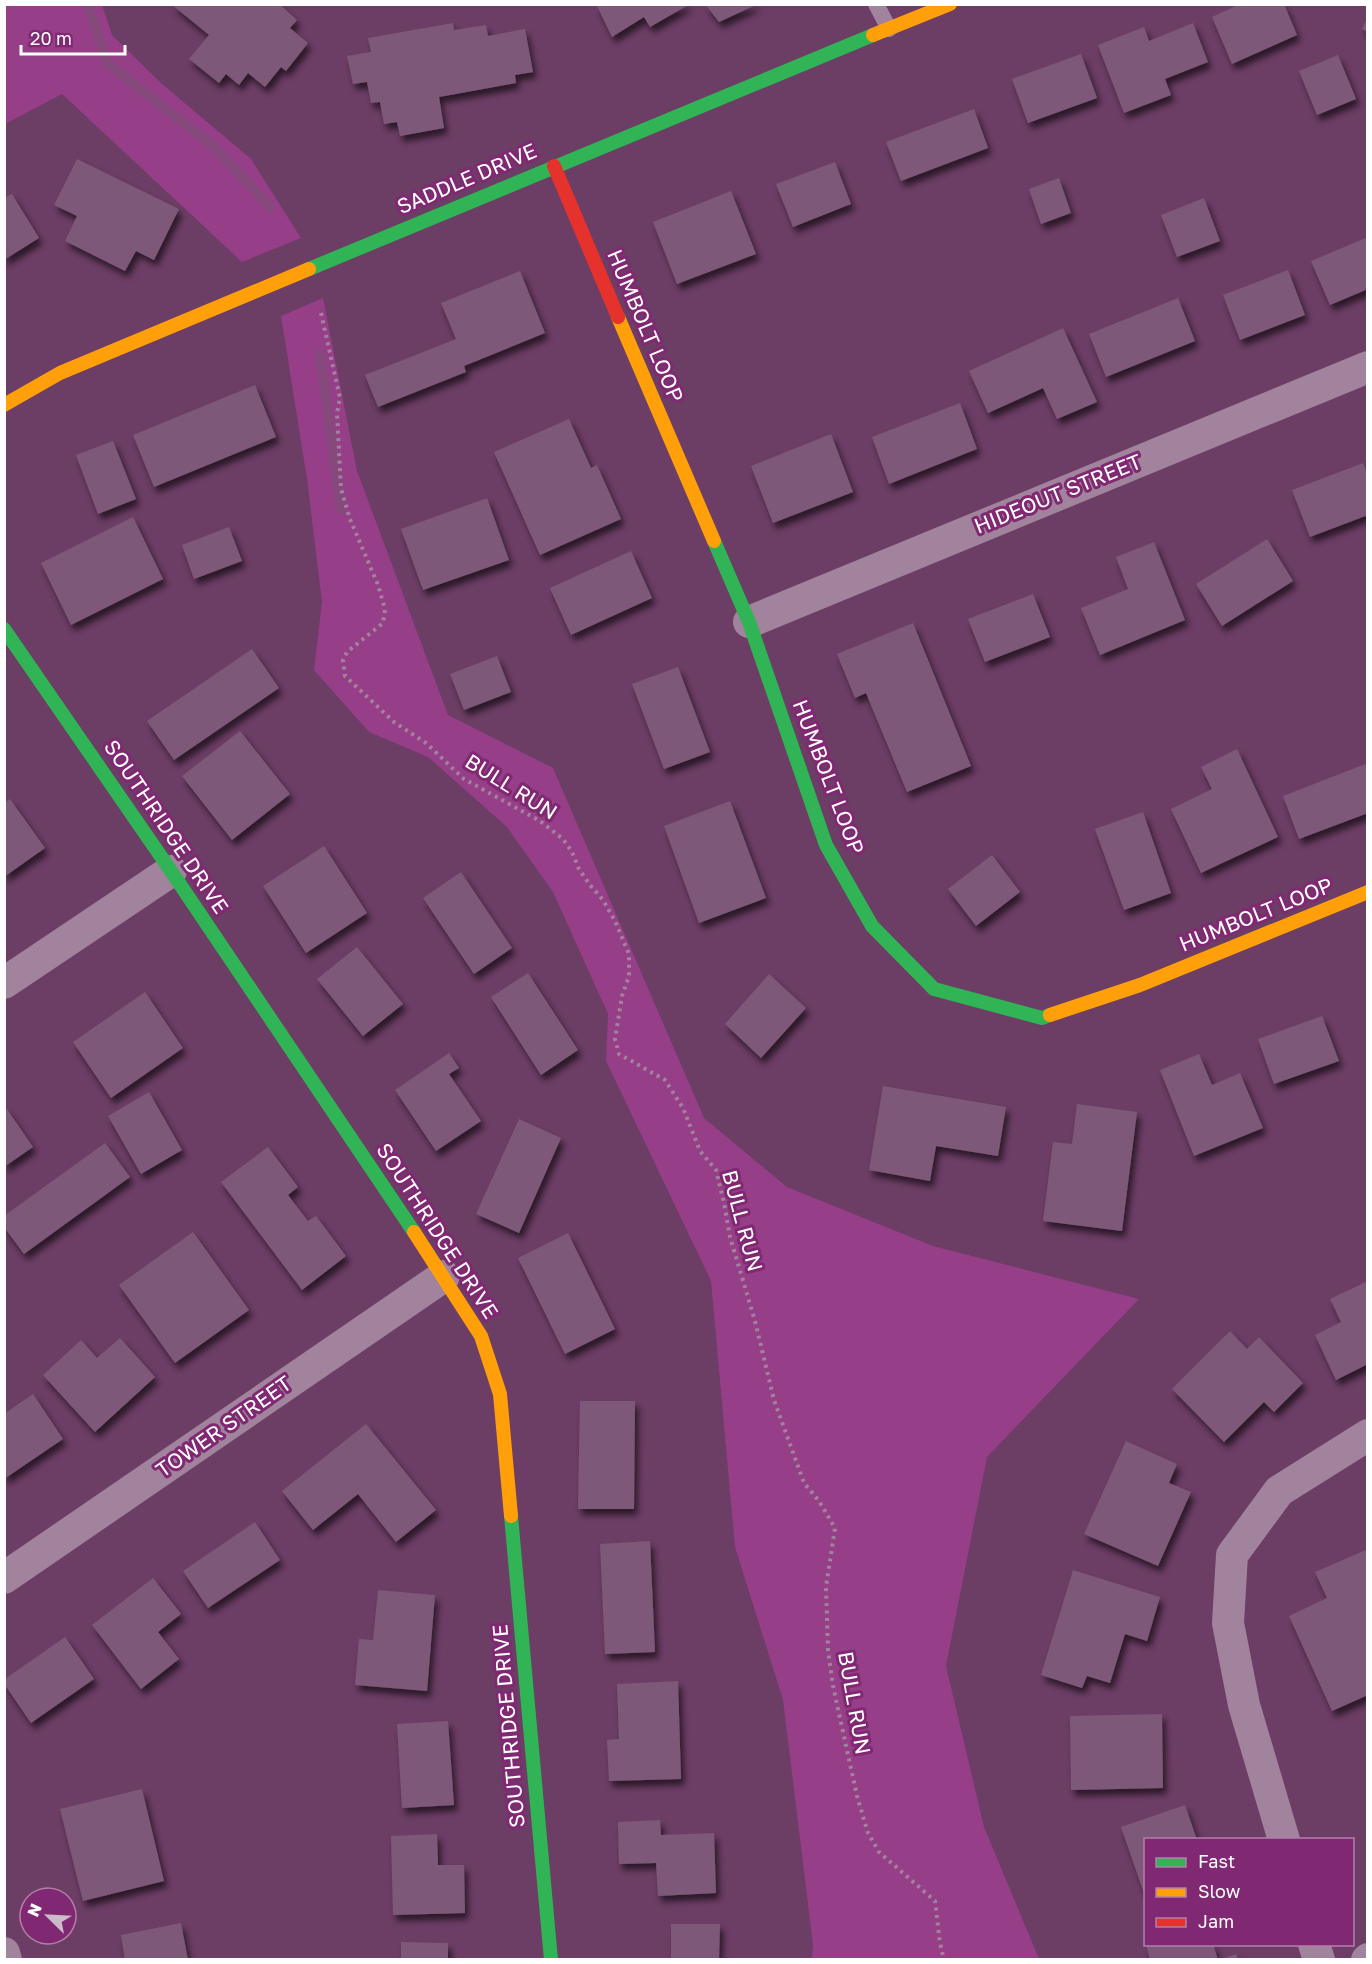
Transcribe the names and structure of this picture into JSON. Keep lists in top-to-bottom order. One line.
{"streets":{"street":["SADDLE DRIVE","HUMBOLT LOOP","HIDEOUT STREET","SOUTHRIDGE DRIVE","TOWER STREET"],"path":["BULL RUN"]},"crossings":[["SADDLE DRIVE","HUMBOLT LOOP"],["HUMBOLT LOOP","HIDEOUT STREET"],["SOUTHRIDGE DRIVE","TOWER STREET"]],"legend":["Fast","Slow","Jam"],"scale_bar":"20 m","north":"top left"}
